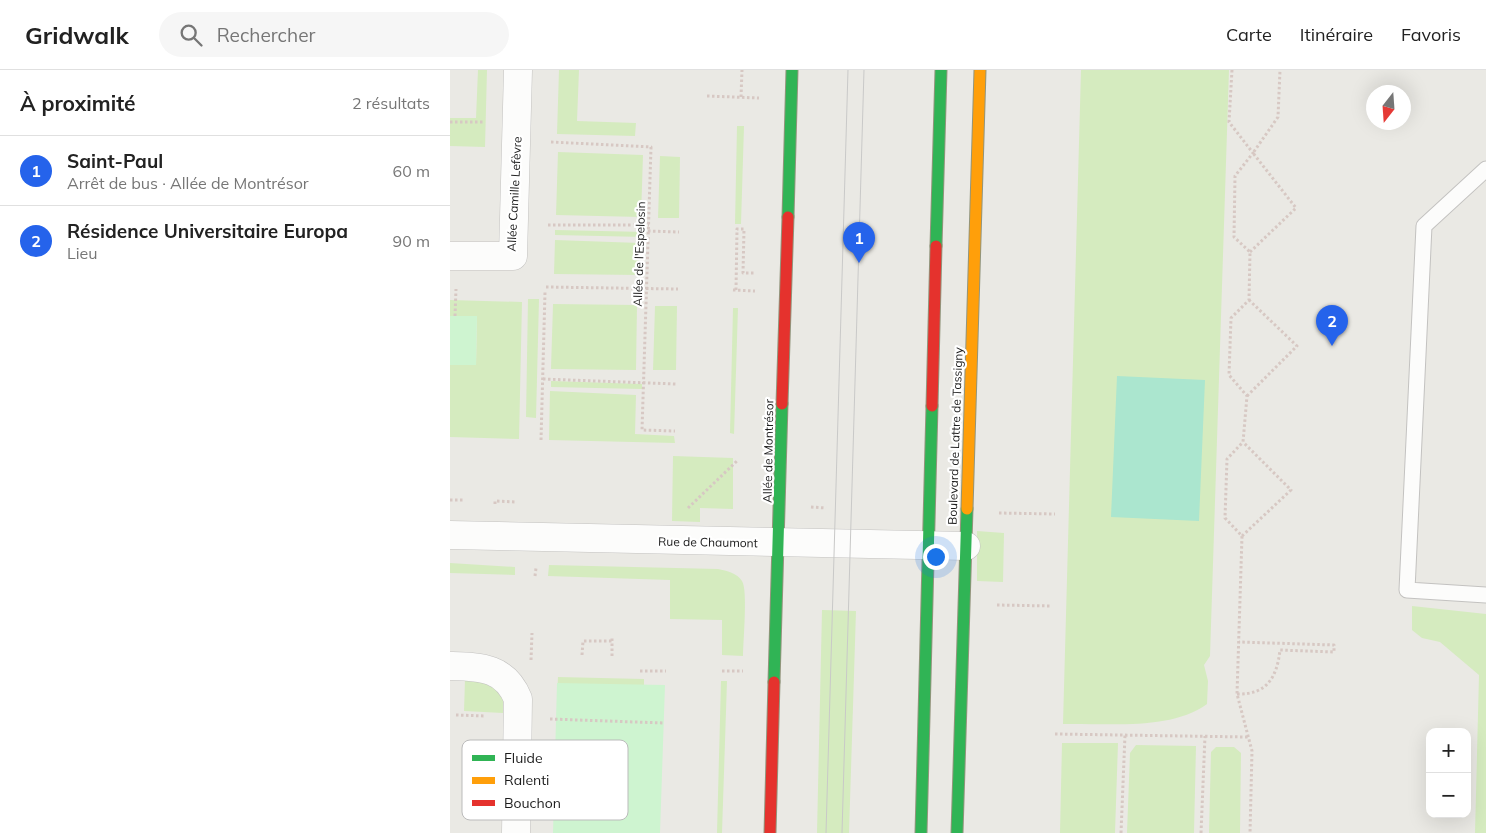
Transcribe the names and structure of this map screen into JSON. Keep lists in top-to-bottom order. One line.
{"streets":{"street":["Allée Camille Lefèvre","Boulevard de Lattre de Tassigny","Allée de Montrésor","Rue de Chaumont"],"path":["Allée de l'Espelosin"]},"crossings":[["Boulevard de Lattre de Tassigny","Rue de Chaumont"],["Allée de Montrésor","Rue de Chaumont"]],"legend":["Fluide","Ralenti","Bouchon"],"north":"bottom","page":{"header":"Gridwalk","search":"Rechercher","nav":["Carte","Itinéraire","Favoris"],"heading":["À proximité","2 résultats"],"list":[{"mark":"1","name":"Saint-Paul","note":"Arrêt de bus · Allée de Montrésor","value":"60 m"},{"mark":"2","name":"Résidence Universitaire Europa","note":"Lieu","value":"90 m"}],"pins":["1","2"],"map_buttons":["+","−"]}}
